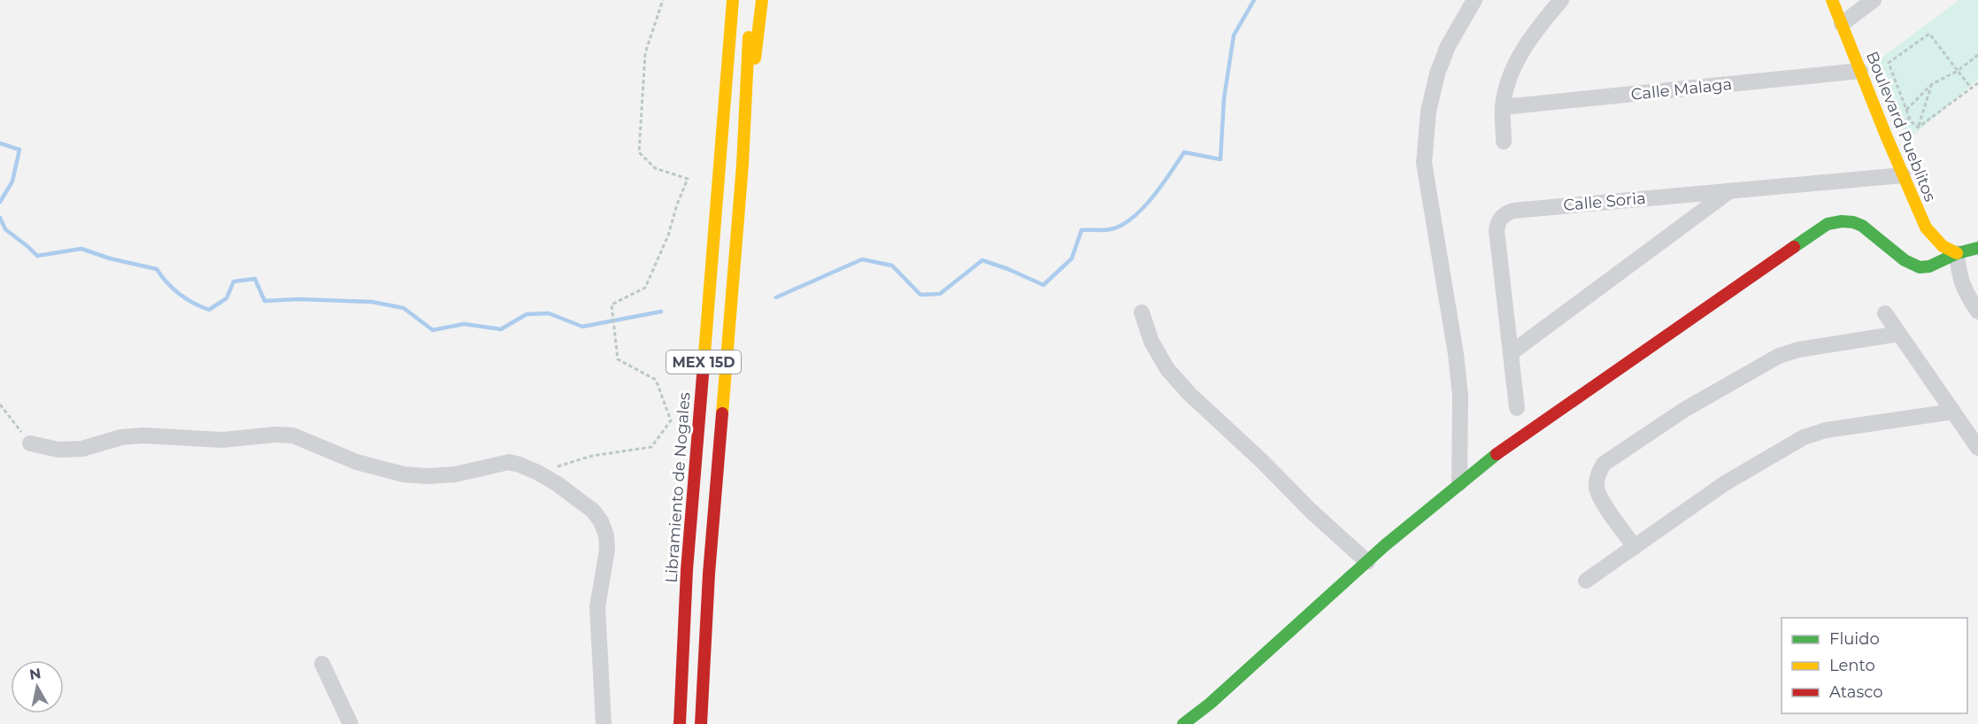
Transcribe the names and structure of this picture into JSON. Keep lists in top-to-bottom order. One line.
{"streets":{"main road":["Boulevard Pueblitos","MEX 15D","Libramiento de Nogales"],"street":["Calle Malaga","Calle Soria"]},"crossings":[["Calle Malaga","Boulevard Pueblitos"],["Boulevard Pueblitos","Calle Soria"]],"legend":["Fluido","Lento","Atasco"],"north":"top"}
